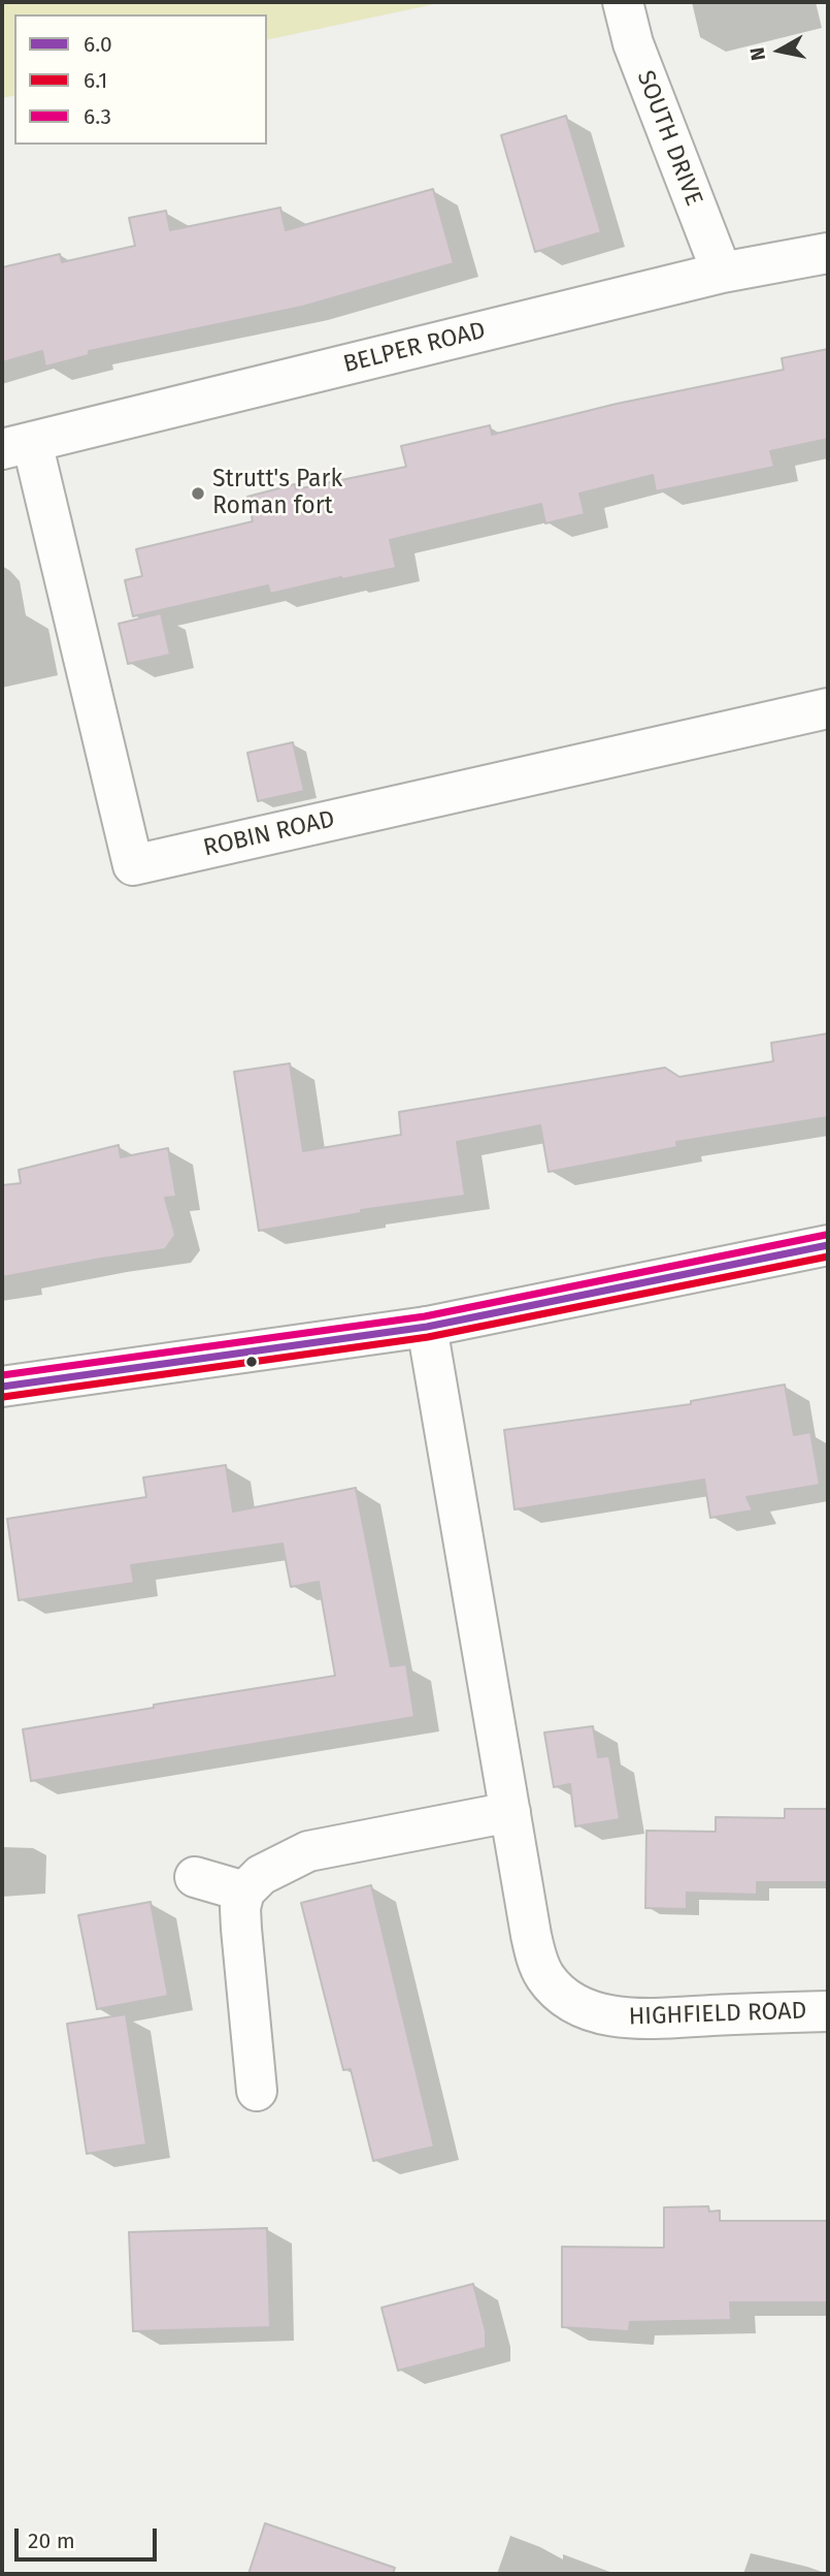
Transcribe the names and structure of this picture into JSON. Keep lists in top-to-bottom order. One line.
{"streets":{"street":["SOUTH DRIVE","BELPER ROAD","ROBIN ROAD","HIGHFIELD ROAD"]},"crossings":[["SOUTH DRIVE","BELPER ROAD"],["BELPER ROAD","ROBIN ROAD"]],"places":["Strutt's Park Roman fort"],"lines":["transit line 6.3","transit line 6.0","transit line 6.1"],"legend":["6.0","6.1","6.3"],"scale_bar":"20 m","north":"left"}
